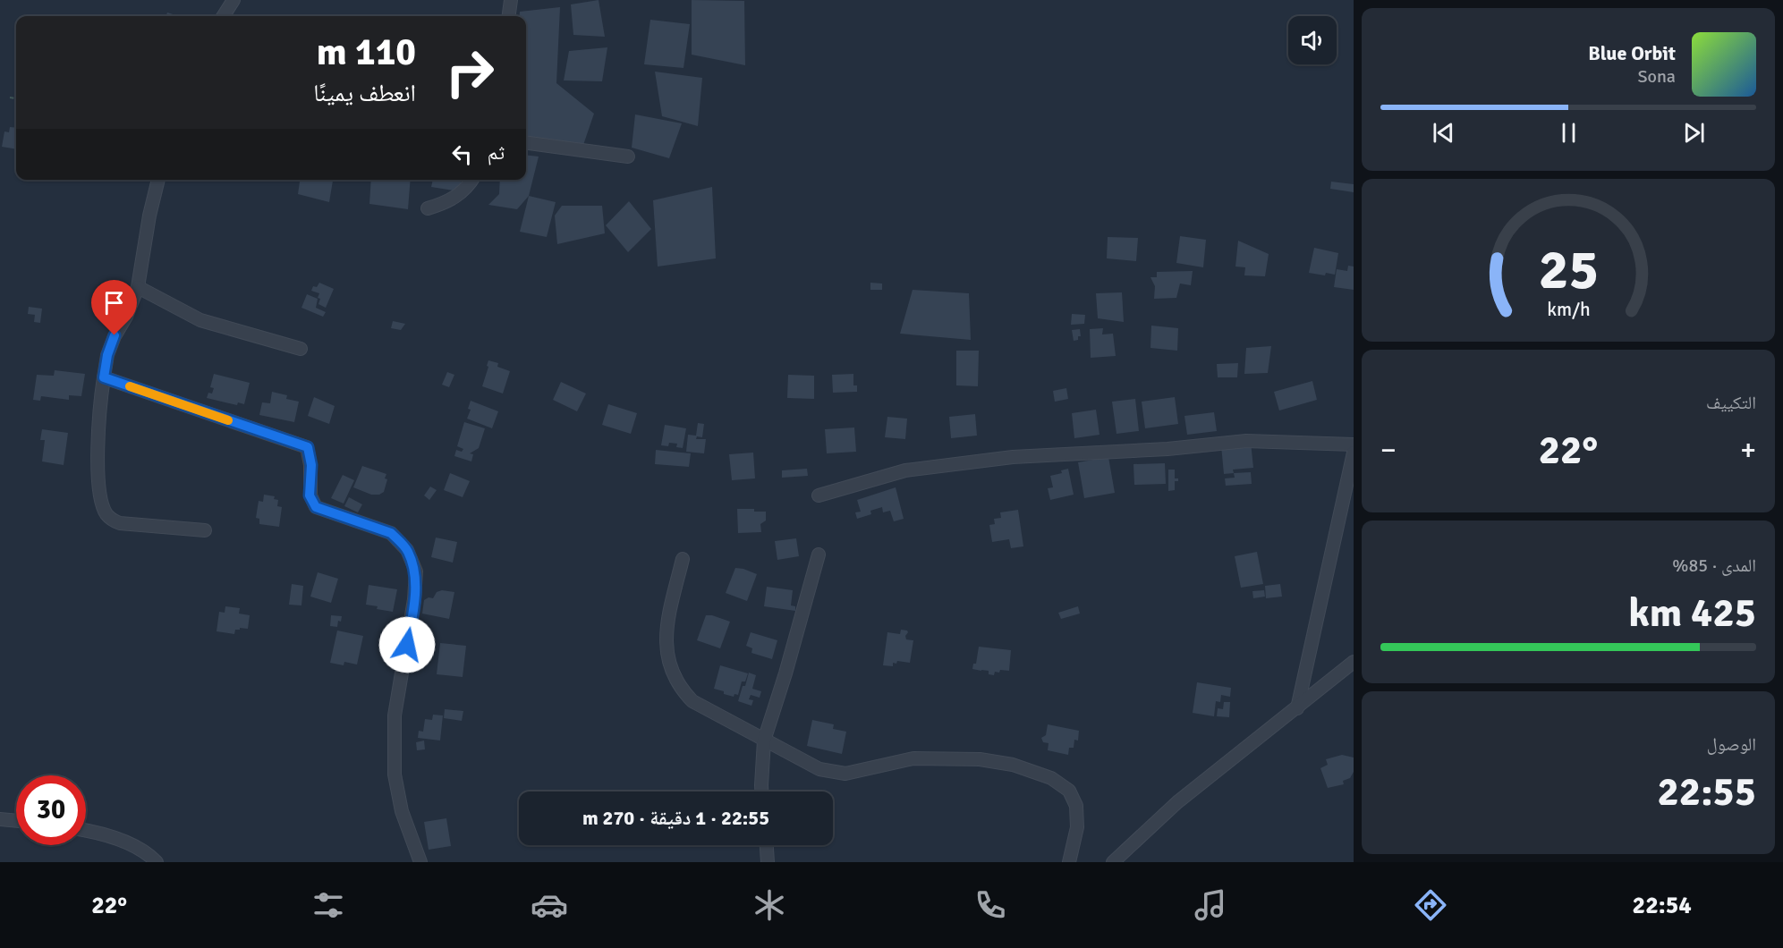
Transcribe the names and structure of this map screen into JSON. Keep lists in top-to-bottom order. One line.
{"page":{"turn":["110 m","انعطف يمينًا"],"song":["Blue Orbit","Sona"],"then":"ثم","tile":["التكييف",["المدى · 85%","425 km"],["الوصول","22:55"]],"heat":["−","22°","+"],"limit":"30","trip":"22:55 · 1 دقيقة · 270 m","tabs":["22:54","22°"],"gauge":["25","km/h"]}}
